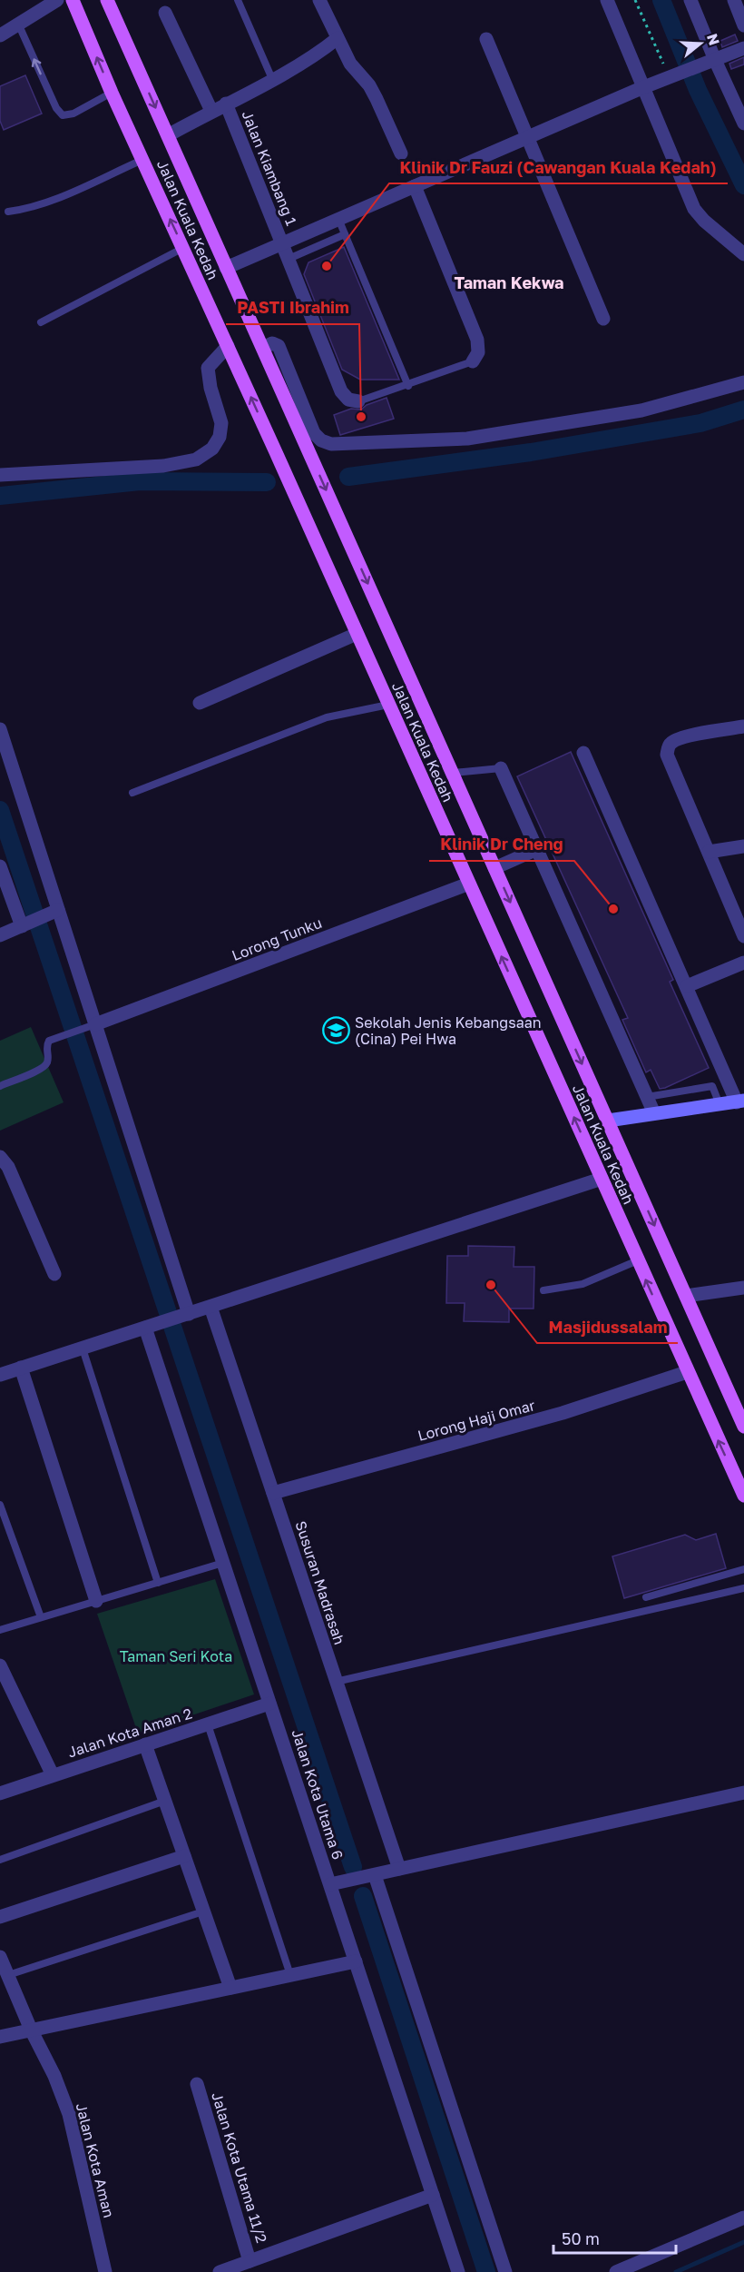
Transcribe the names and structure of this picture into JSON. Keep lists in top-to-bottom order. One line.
{"streets":{"main road":["Jalan Kuala Kedah"],"street":["Jalan Kiambang 1","Lorong Tunku","Lorong Haji Omar","Susuran Madrasah","Jalan Kota Aman 2","Jalan Kota Utama 6","Jalan Kota Aman","Jalan Kota Utama 11/2"]},"crossings":[["Jalan Kuala Kedah","Lorong Tunku"],["Jalan Kuala Kedah","Lorong Haji Omar"],["Lorong Haji Omar","Susuran Madrasah"],["Jalan Kota Aman 2","Jalan Kota Utama 6"]],"districts":["Taman Kekwa"],"parks":["Taman Seri Kota"],"places":{"other":["Klinik Dr Fauzi (Cawangan Kuala Kedah)","PASTI Ibrahim","Klinik Dr Cheng","Masjidussalam"],"school or university":["Sekolah Jenis Kebangsaan (Cina) Pei Hwa"]},"scale_bar":"50 m","north":"right"}
